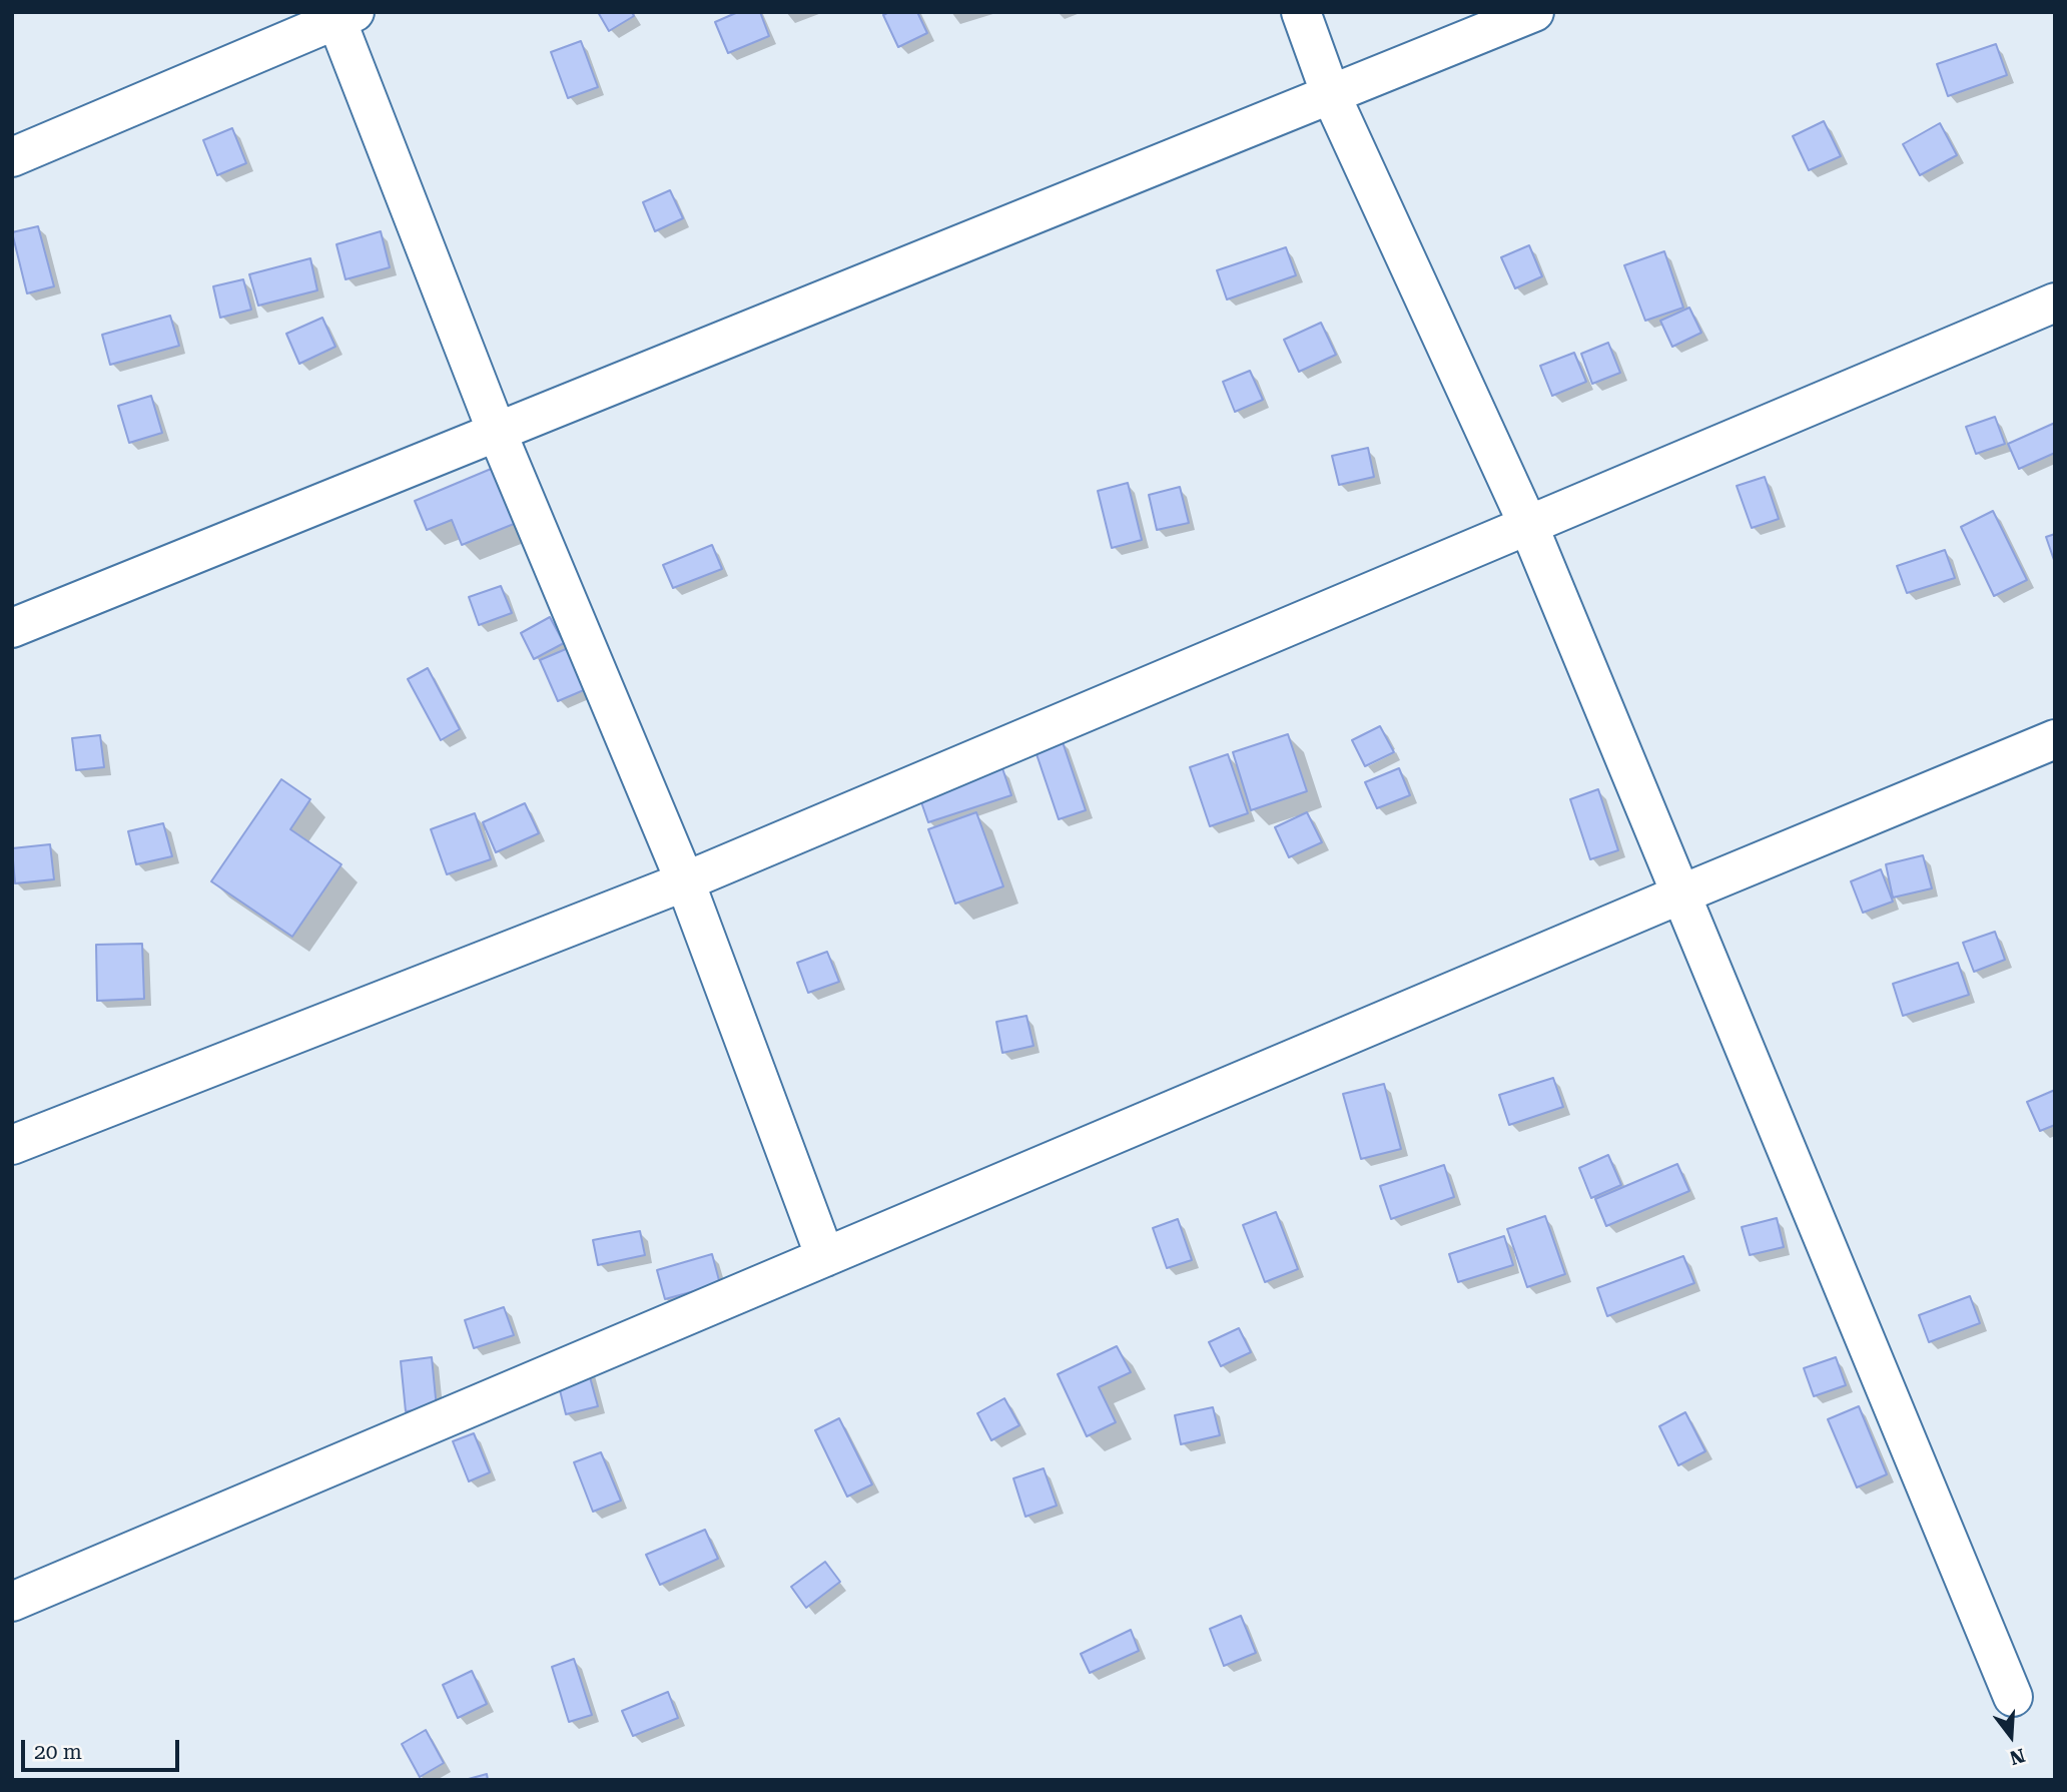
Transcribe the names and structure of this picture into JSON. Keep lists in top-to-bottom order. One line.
{"scale_bar":"20 m","north":"bottom"}
